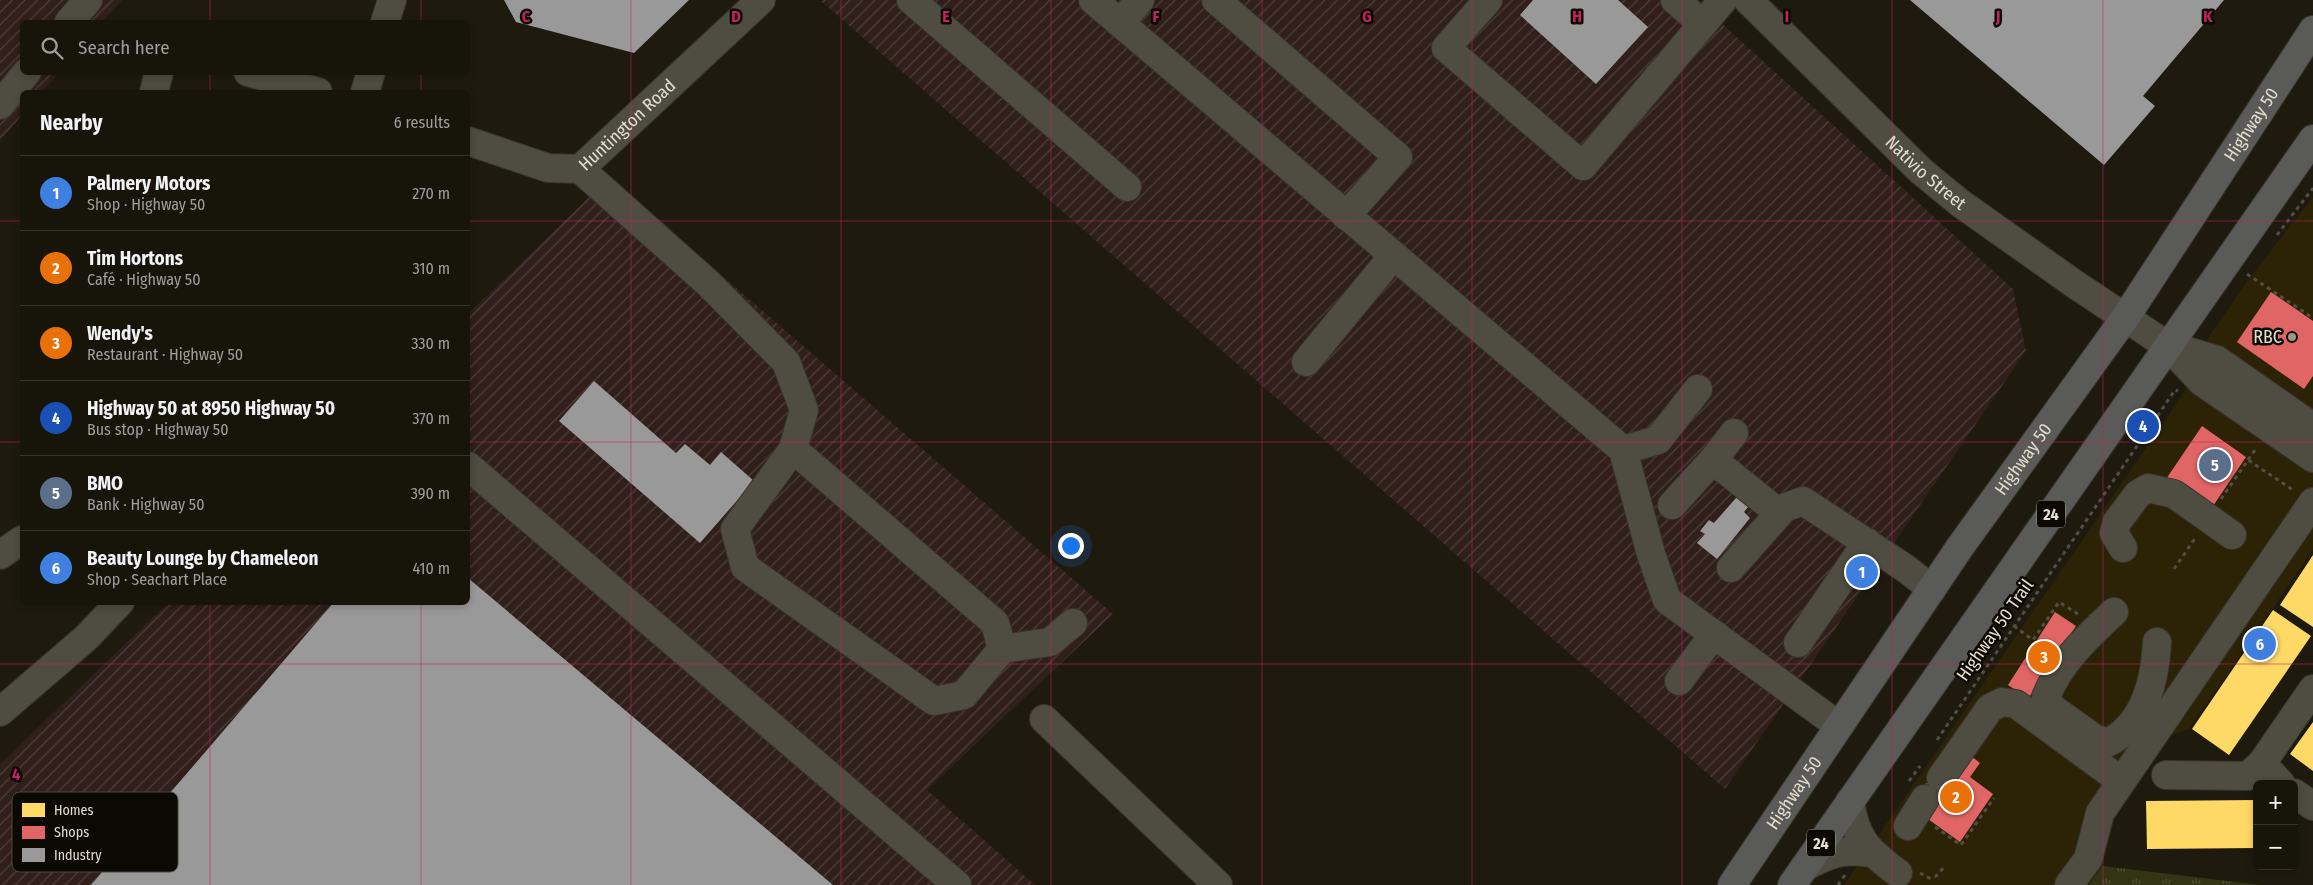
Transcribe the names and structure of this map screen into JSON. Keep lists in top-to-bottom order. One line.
{"streets":{"main road":["Highway 50","24"],"street":["Huntington Road","Nativio Street"],"path":["Highway 50 Trail"]},"crossings":[["Highway 50","Nativio Street"],["Nativio Street","24"]],"places":["RBC"],"legend":["Homes","Shops","Industry"],"page":{"search":"Search here","heading":["Nearby","6 results"],"list":[{"mark":"1","name":"Palmery Motors","note":"Shop · Highway 50","value":"270 m"},{"mark":"2","name":"Tim Hortons","note":"Café · Highway 50","value":"310 m"},{"mark":"3","name":"Wendy's","note":"Restaurant · Highway 50","value":"330 m"},{"mark":"4","name":"Highway 50 at 8950 Highway 50","note":"Bus stop · Highway 50","value":"370 m"},{"mark":"5","name":"BMO","note":"Bank · Highway 50","value":"390 m"},{"mark":"6","name":"Beauty Lounge by Chameleon","note":"Shop · Seachart Place","value":"410 m"}],"pins":["4","5","1","6","3","2"],"map_buttons":["+","−"]},"grid":{"columns":["C","D","E","F","G","H","I","J","K"],"rows":["4"]}}
